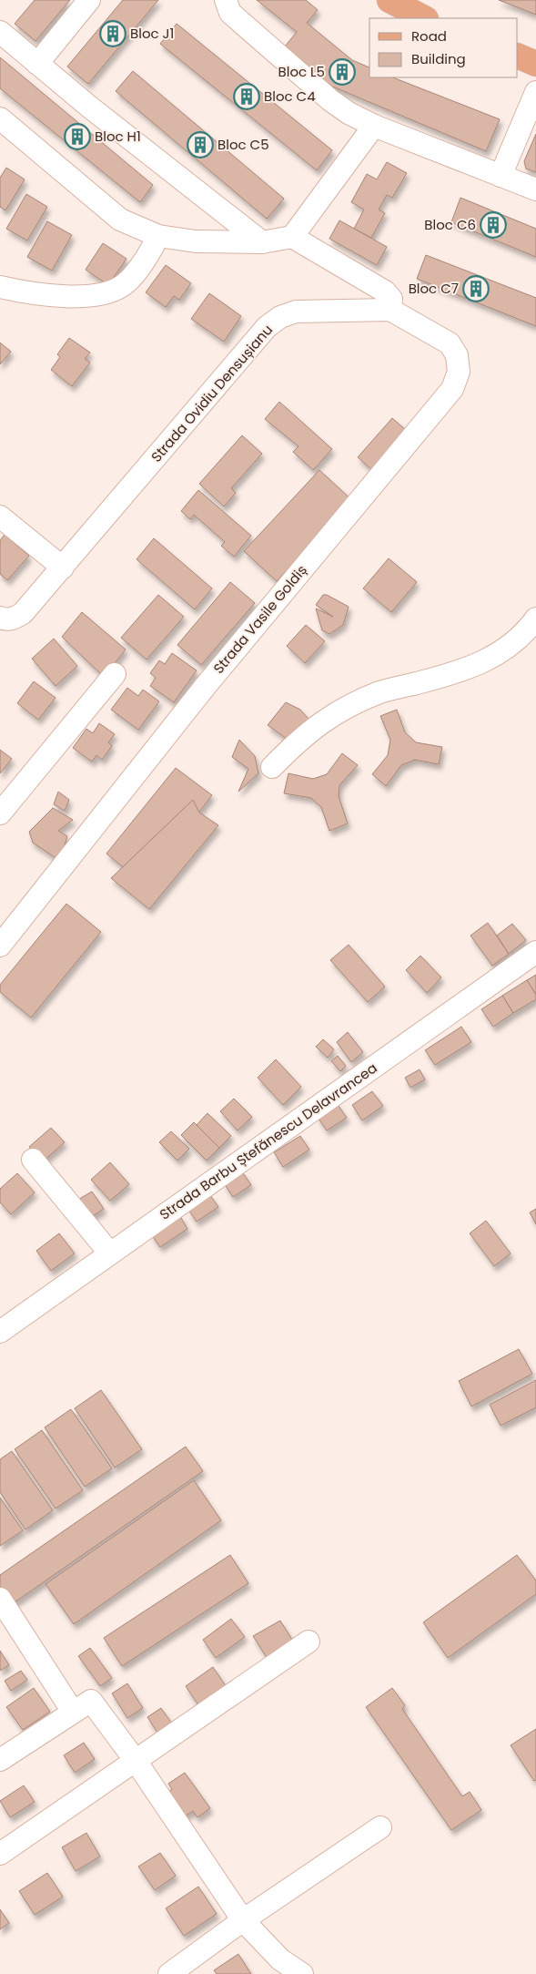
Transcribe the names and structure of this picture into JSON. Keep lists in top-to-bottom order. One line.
{"streets":{"street":["Strada Ovidiu Densușianu","Strada Vasile Goldiș","Strada Barbu Ștefănescu Delavrancea"]},"crossings":[["Strada Ovidiu Densușianu","Strada Vasile Goldiș"]],"places":{"building":["Bloc J1","Bloc L5","Bloc C4","Bloc H1","Bloc C5","Bloc C6","Bloc C7"]},"legend":["Road","Building"]}
